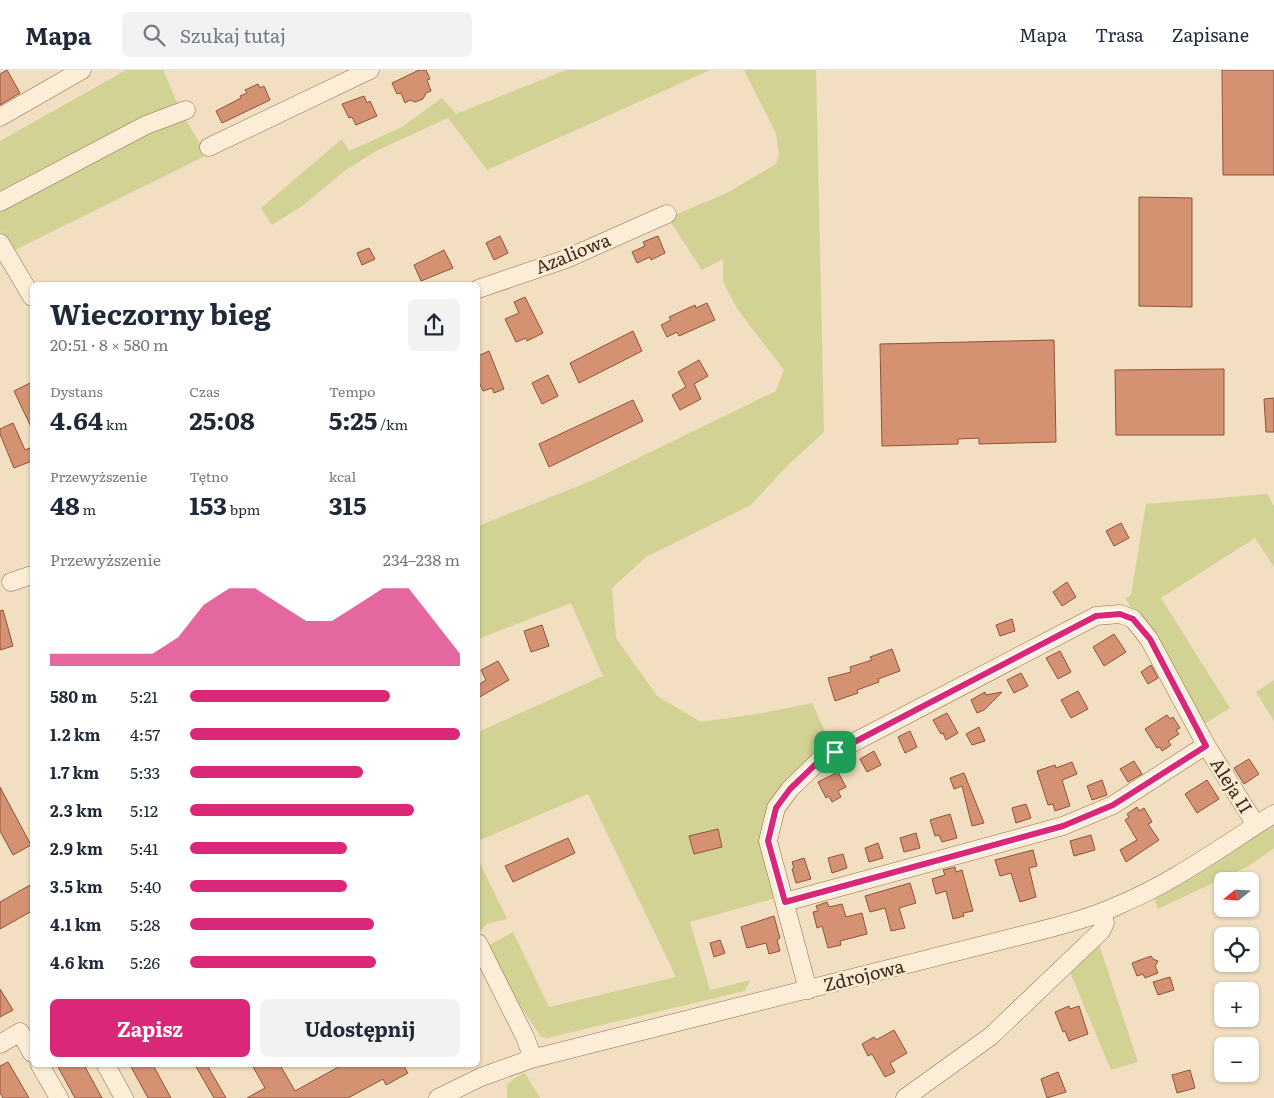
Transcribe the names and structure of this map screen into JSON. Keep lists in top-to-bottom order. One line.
{"streets":{"street":["Azaliowa","Aleja II","Zdrojowa"]},"crossings":[["Aleja II","Zdrojowa"]],"north":"left","page":{"header":"Mapa","search":"Szukaj tutaj","nav":["Mapa","Trasa","Zapisane"],"heading":["Wieczorny bieg","20:51 · 8 × 580 m"],"stats":[["Dystans","4.64 km"],["Czas","25:08"],["Tempo","5:25 /km"],["Przewyższenie","48 m"],["Tętno","153 bpm"],["kcal","315"]],"chart":["Przewyższenie","234–238 m"],"list":[{"name":"580 m","note":"5:21"},{"name":"1.2 km","note":"4:57"},{"name":"1.7 km","note":"5:33"},{"name":"2.3 km","note":"5:12"},{"name":"2.9 km","note":"5:41"},{"name":"3.5 km","note":"5:40"},{"name":"4.1 km","note":"5:28"},{"name":"4.6 km","note":"5:26"}],"map_buttons":["+","−"],"buttons":["Zapisz","Udostępnij"]}}
